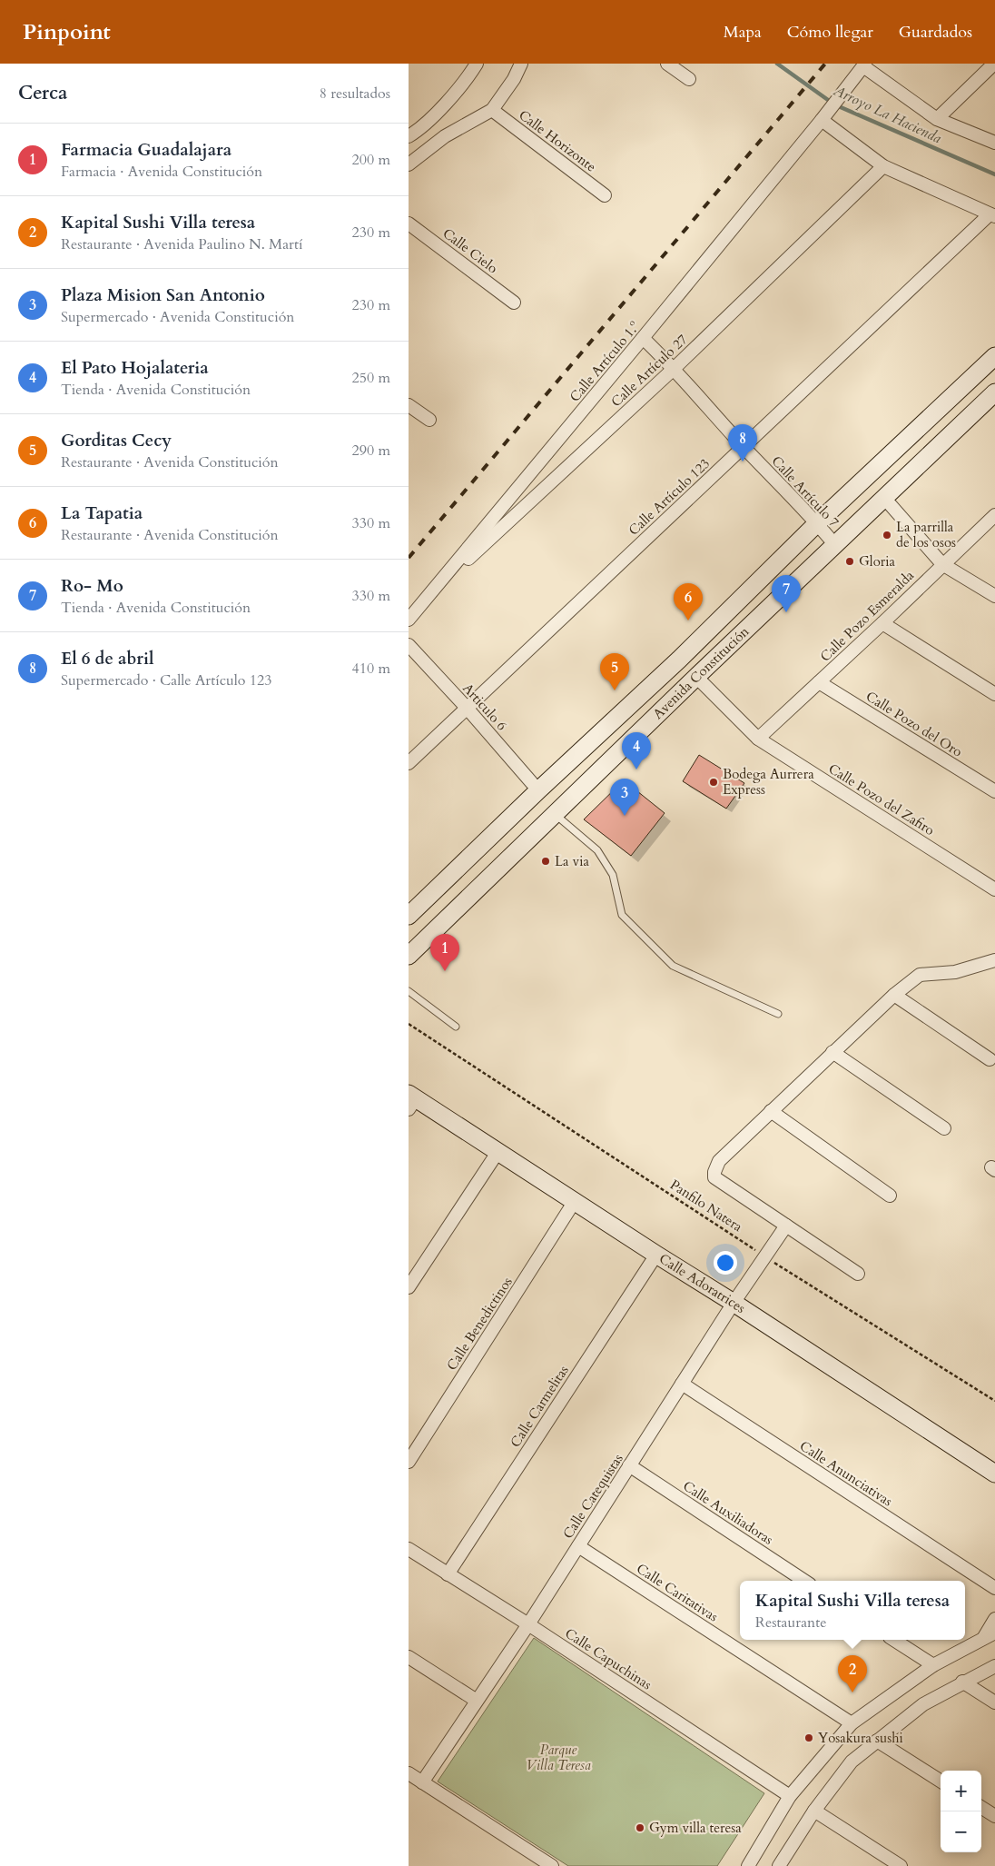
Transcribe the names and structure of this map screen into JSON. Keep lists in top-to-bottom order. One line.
{"streets":{"main road":["Avenida Constitución","Calle Adoratrices"],"street":["Calle Horizonte","Calle Cielo","Calle Artículo 1.º","Calle Artículo 27","Calle Artículo 7","Calle Artículo 123","Calle Pozo Esmeralda","Articulo 6","Calle Pozo del Oro","Calle Pozo del Zafiro","Calle Benedictinos","Calle Carmelitas","Calle Anunciativas","Calle Catequistas","Calle Auxiliadoras","Calle Caritativas","Calle Capuchinas"],"path":["Panfilo Natera"]},"crossings":[["Calle Artículo 1.º","Calle Artículo 27"],["Calle Artículo 1.º","Calle Artículo 7"],["Calle Artículo 27","Calle Artículo 7"],["Calle Artículo 7","Calle Artículo 123"],["Calle Artículo 7","Avenida Constitución"],["Calle Artículo 123","Articulo 6"],["Calle Pozo Esmeralda","Calle Pozo del Oro"],["Calle Pozo Esmeralda","Calle Pozo del Zafiro"],["Avenida Constitución","Articulo 6"],["Avenida Constitución","Calle Pozo del Zafiro"],["Panfilo Natera","Calle Catequistas"],["Calle Adoratrices","Calle Benedictinos"],["Calle Adoratrices","Calle Carmelitas"],["Calle Adoratrices","Calle Catequistas"],["Calle Carmelitas","Calle Capuchinas"],["Calle Anunciativas","Calle Catequistas"],["Calle Catequistas","Calle Auxiliadoras"],["Calle Catequistas","Calle Caritativas"],["Calle Catequistas","Calle Capuchinas"]],"water":["Arroyo La Hacienda"],"parks":["Parque Villa Teresa"],"places":["La parrilla de los osos","Gloria","Bodega Aurrera Express","La via","Yosakura sushi","Gym villa teresa"],"page":{"header":"Pinpoint","nav":["Mapa","Cómo llegar","Guardados"],"heading":["Cerca","8 resultados"],"list":[{"mark":"1","name":"Farmacia Guadalajara","note":"Farmacia · Avenida Constitución","value":"200 m"},{"mark":"2","name":"Kapital Sushi Villa teresa","note":"Restaurante · Avenida Paulino N. Martí","value":"230 m"},{"mark":"3","name":"Plaza Mision San Antonio","note":"Supermercado · Avenida Constitución","value":"230 m"},{"mark":"4","name":"El Pato Hojalateria","note":"Tienda · Avenida Constitución","value":"250 m"},{"mark":"5","name":"Gorditas Cecy","note":"Restaurante · Avenida Constitución","value":"290 m"},{"mark":"6","name":"La Tapatia","note":"Restaurante · Avenida Constitución","value":"330 m"},{"mark":"7","name":"Ro- Mo","note":"Tienda · Avenida Constitución","value":"330 m"},{"mark":"8","name":"El 6 de abril","note":"Supermercado · Calle Artículo 123","value":"410 m"}],"pins":["8","7","6","5","4","3","1","2"],"popup":["Kapital Sushi Villa teresa","Restaurante"],"map_buttons":["+","−"]}}
